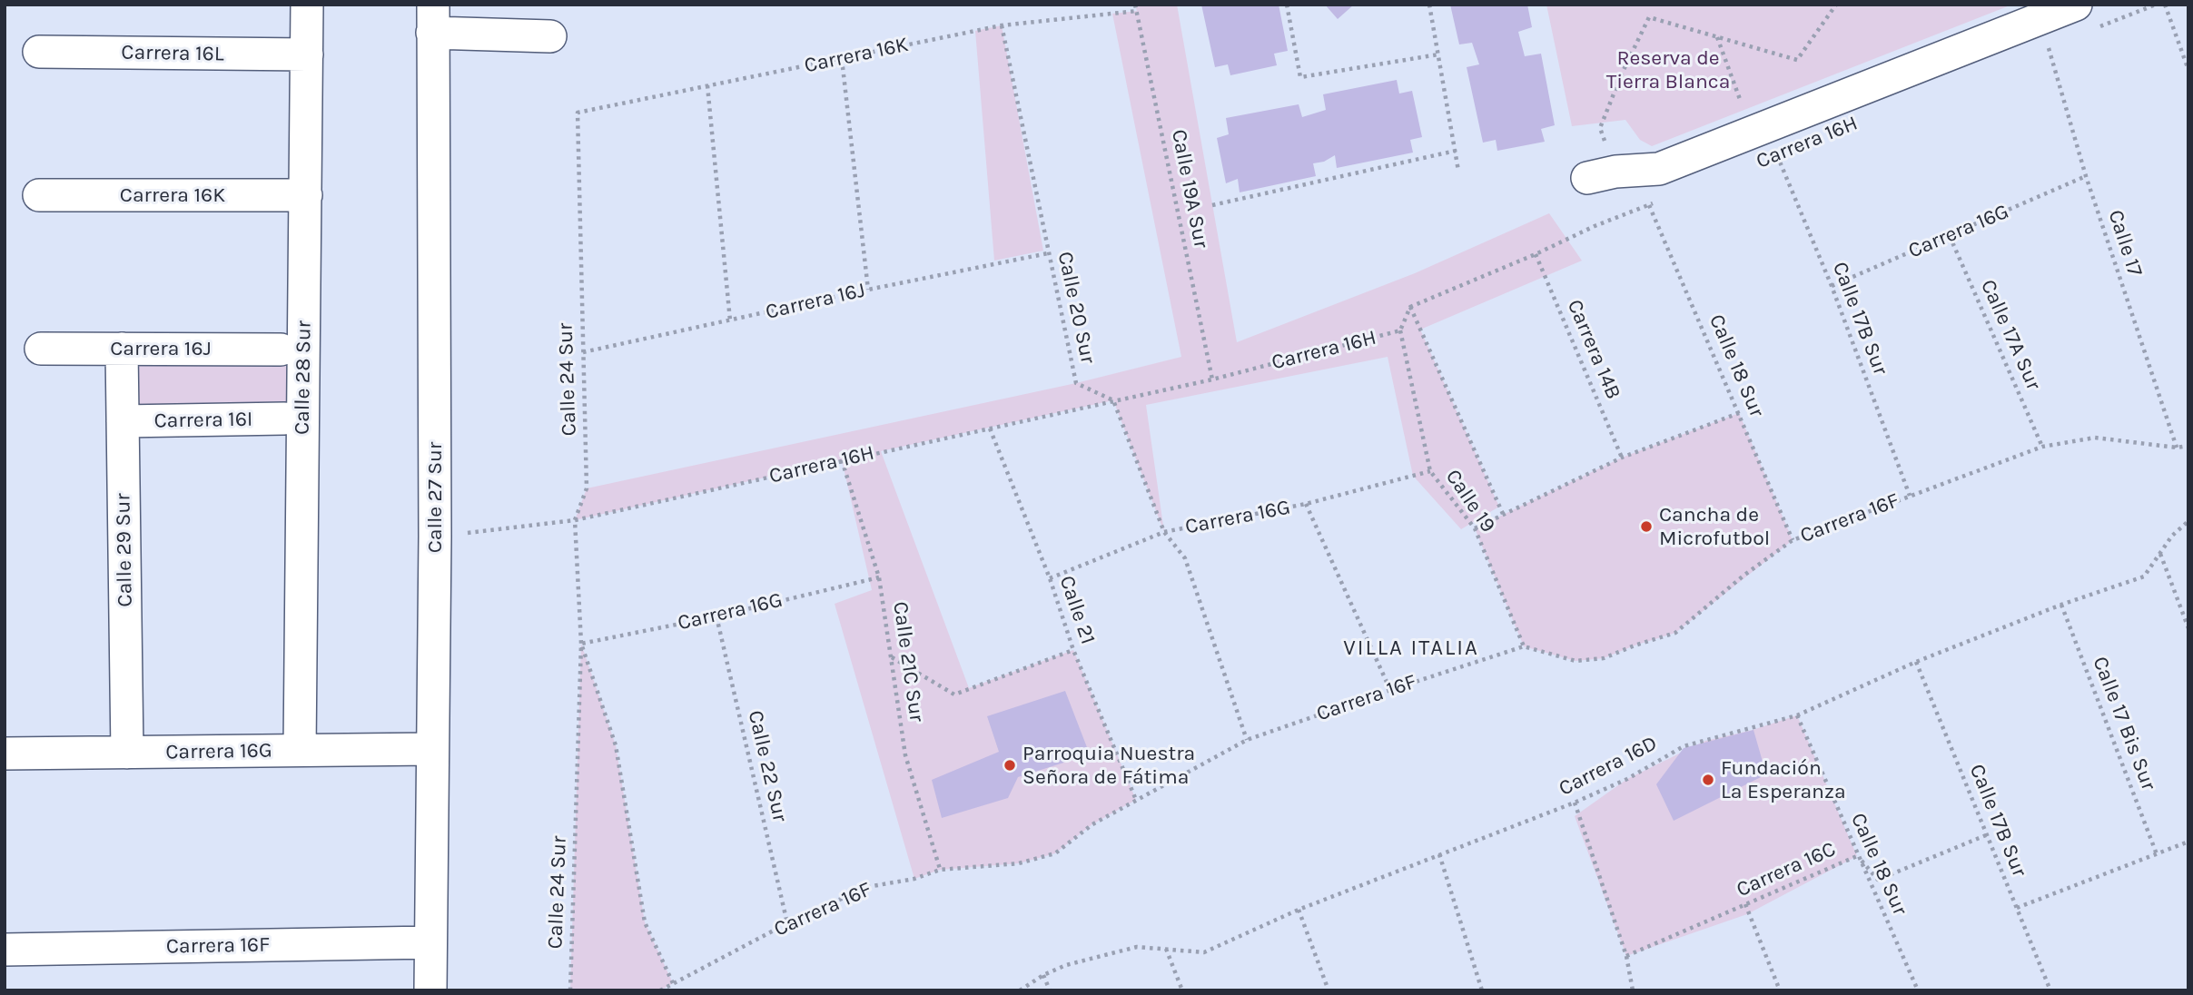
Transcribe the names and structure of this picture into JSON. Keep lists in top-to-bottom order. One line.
{"streets":{"street":["Carrera 16L","Carrera 16K","Carrera 16H","Carrera 16G","Carrera 16J","Calle 28 Sur","Carrera 16I","Calle 27 Sur","Carrera 16F","Calle 29 Sur"],"path":["Calle 19A Sur","Calle 17","Calle 20 Sur","Calle 17B Sur","Calle 17A Sur","Carrera 14B","Calle 18 Sur","Calle 24 Sur","Calle 19","Calle 21","Calle 21C Sur","Calle 17 Bis Sur","Calle 22 Sur","Carrera 16D","Carrera 16C"]},"crossings":[["Carrera 16L","Calle 28 Sur"],["Carrera 16K","Calle 19A Sur"],["Carrera 16K","Calle 20 Sur"],["Carrera 16K","Calle 28 Sur"],["Carrera 16K","Calle 24 Sur"],["Carrera 16H","Calle 19A Sur"],["Carrera 16H","Calle 20 Sur"],["Carrera 16H","Calle 17B Sur"],["Carrera 16H","Calle 24 Sur"],["Carrera 16H","Calle 27 Sur"],["Carrera 16H","Calle 19"],["Carrera 16H","Calle 21"],["Carrera 16H","Calle 21C Sur"],["Carrera 16G","Calle 17"],["Carrera 16G","Calle 17B Sur"],["Carrera 16G","Calle 17A Sur"],["Carrera 16G","Calle 28 Sur"],["Carrera 16G","Calle 24 Sur"],["Carrera 16G","Calle 27 Sur"],["Carrera 16G","Calle 19"],["Carrera 16G","Calle 29 Sur"],["Carrera 16G","Calle 21"],["Carrera 16G","Calle 21C Sur"],["Carrera 16G","Calle 22 Sur"],["Calle 17","Carrera 16F"],["Carrera 16J","Calle 20 Sur"],["Carrera 16J","Calle 24 Sur"],["Carrera 16J","Calle 29 Sur"],["Calle 17B Sur","Carrera 16F"],["Calle 17B Sur","Carrera 16D"],["Calle 17B Sur","Carrera 16C"],["Calle 17A Sur","Carrera 16F"],["Calle 18 Sur","Carrera 16F"],["Calle 18 Sur","Carrera 16D"],["Calle 18 Sur","Carrera 16C"],["Calle 24 Sur","Carrera 16F"],["Carrera 16I","Calle 29 Sur"],["Calle 27 Sur","Carrera 16F"],["Calle 19","Carrera 16F"],["Carrera 16F","Calle 21"],["Carrera 16F","Calle 21C Sur"],["Carrera 16F","Calle 22 Sur"],["Calle 17 Bis Sur","Carrera 16D"]],"districts":["VILLA ITALIA"],"parks":["Reserva de Tierra Blanca"],"places":["Cancha de Microfutbol","Parroquia Nuestra Señora de Fátima","Fundación La Esperanza"]}
